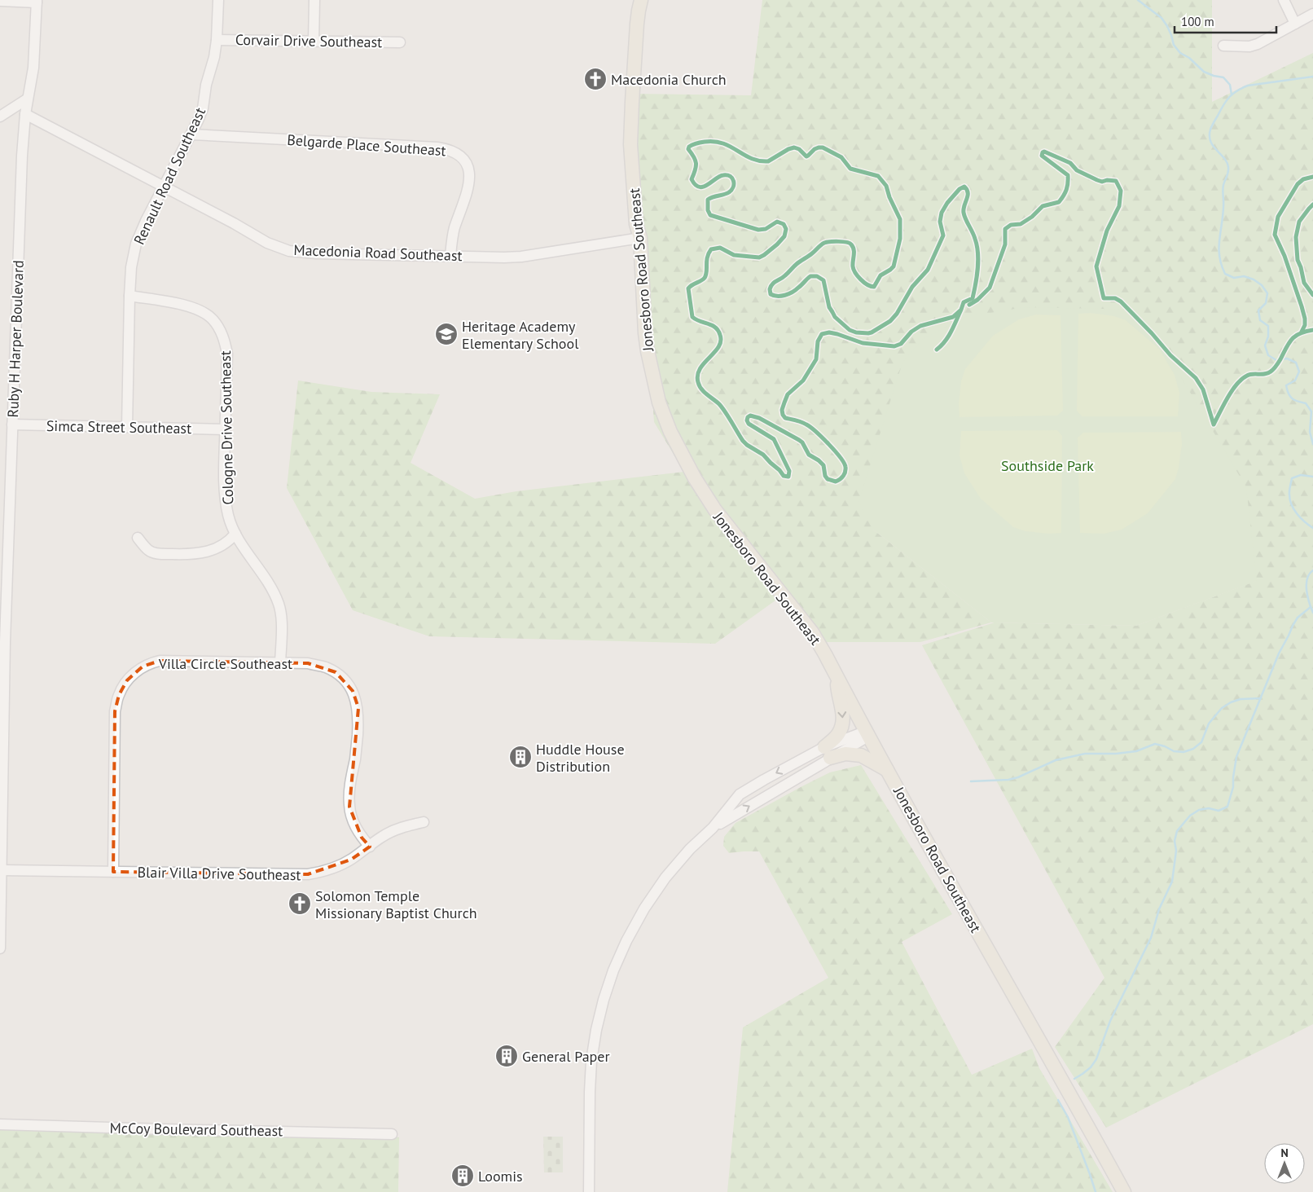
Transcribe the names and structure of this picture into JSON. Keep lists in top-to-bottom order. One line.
{"streets":{"main road":["Jonesboro Road Southeast"],"street":["Corvair Drive Southeast","Belgarde Place Southeast","Renault Road Southeast","Macedonia Road Southeast","Ruby H Harper Boulevard","Simca Street Southeast","Cologne Drive Southeast","Villa Circle Southeast","Blair Villa Drive Southeast","McCoy Boulevard Southeast"]},"crossings":[["Corvair Drive Southeast","Renault Road Southeast"],["Belgarde Place Southeast","Renault Road Southeast"],["Belgarde Place Southeast","Macedonia Road Southeast"],["Renault Road Southeast","Macedonia Road Southeast"],["Renault Road Southeast","Simca Street Southeast"],["Renault Road Southeast","Cologne Drive Southeast"],["Macedonia Road Southeast","Jonesboro Road Southeast"],["Macedonia Road Southeast","Ruby H Harper Boulevard"],["Ruby H Harper Boulevard","Simca Street Southeast"],["Ruby H Harper Boulevard","Blair Villa Drive Southeast"],["Simca Street Southeast","Cologne Drive Southeast"],["Cologne Drive Southeast","Villa Circle Southeast"],["Villa Circle Southeast","Blair Villa Drive Southeast"]],"parks":["Southside Park"],"places":{"church":["Macedonia Church","Solomon Temple Missionary Baptist Church"],"school or university":["Heritage Academy Elementary School"],"building":["Huddle House Distribution","General Paper","Loomis"]},"scale_bar":"100 m","north":"top"}
